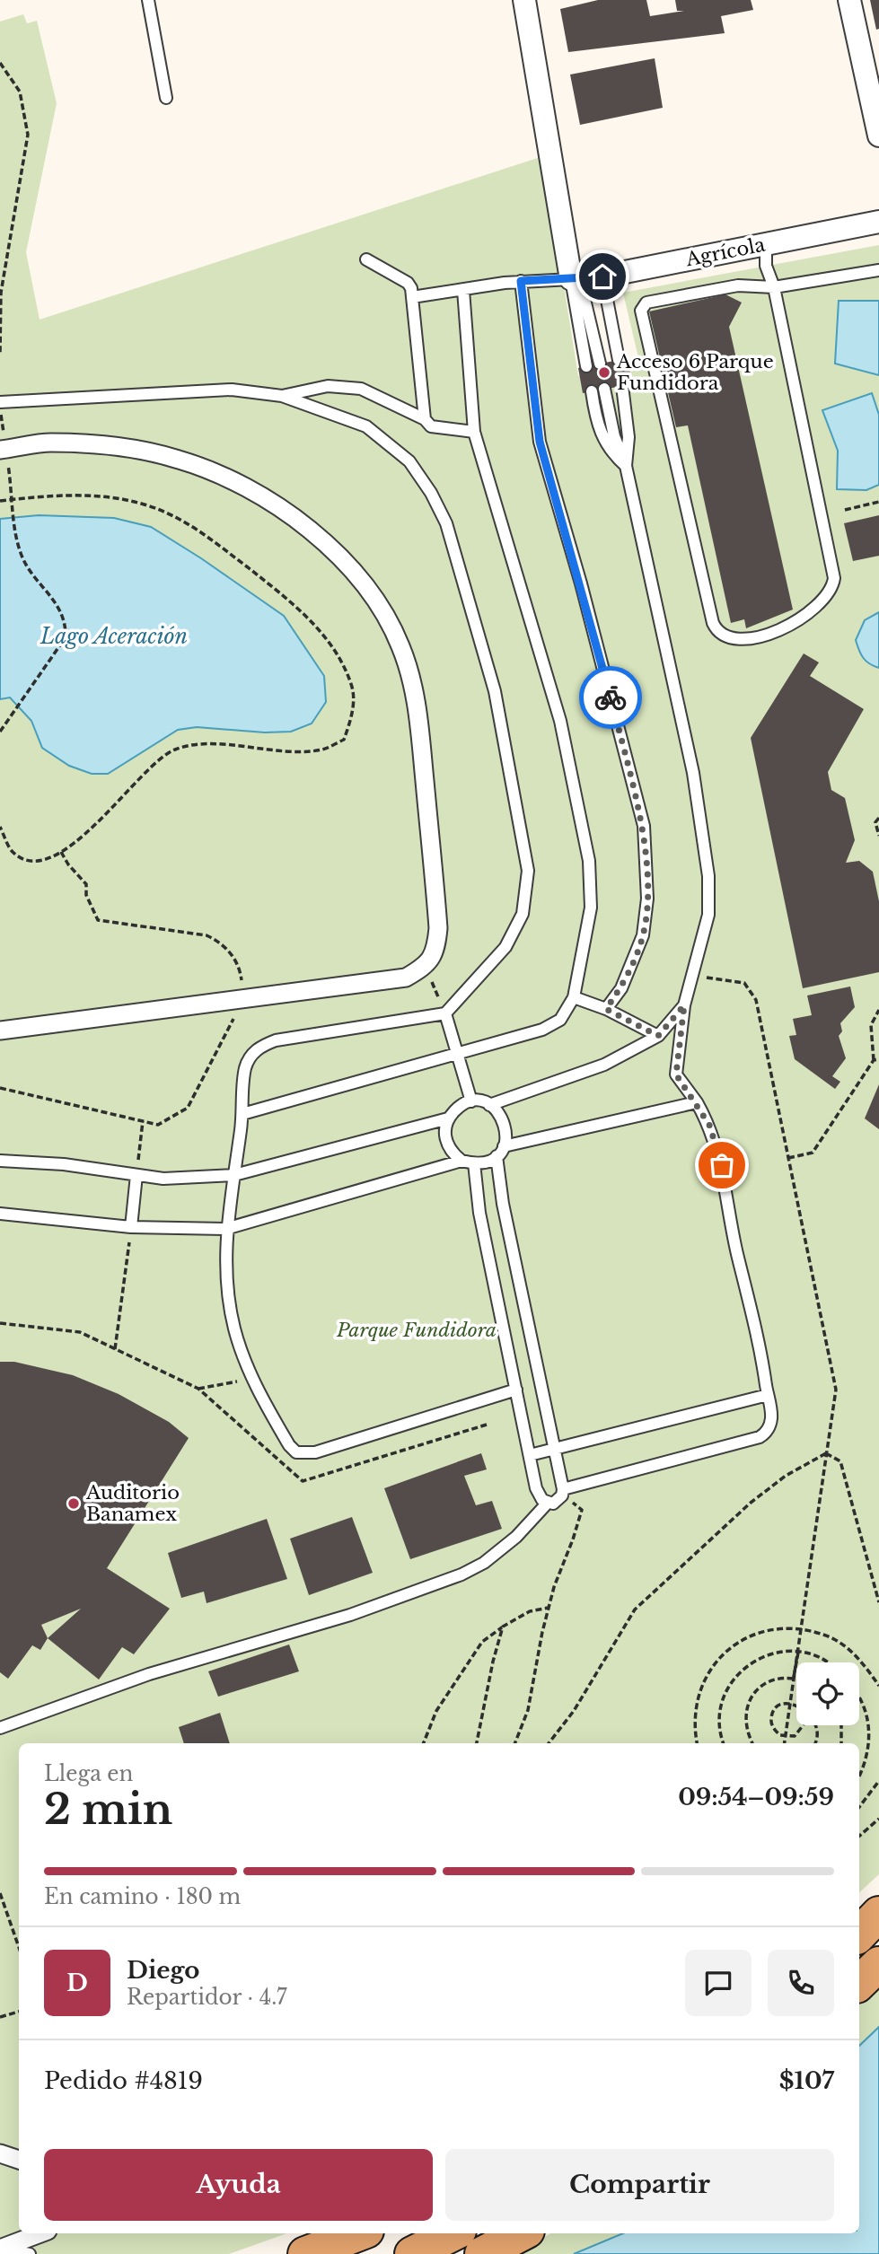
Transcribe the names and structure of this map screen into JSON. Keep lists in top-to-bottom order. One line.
{"streets":{"street":["Agrícola"]},"water":["Lago Aceración"],"parks":["Parque Fundidora"],"places":["Acceso 6 Parque Fundidora","Auditorio Banamex"],"page":{"heading":["2 min","Llega en","09:54–09:59"],"panel":["Diego","Repartidor · 4.7","Pedido #4819","$107"],"bar":"En camino · 180 m","round":"D","buttons":["Ayuda","Compartir"]}}
